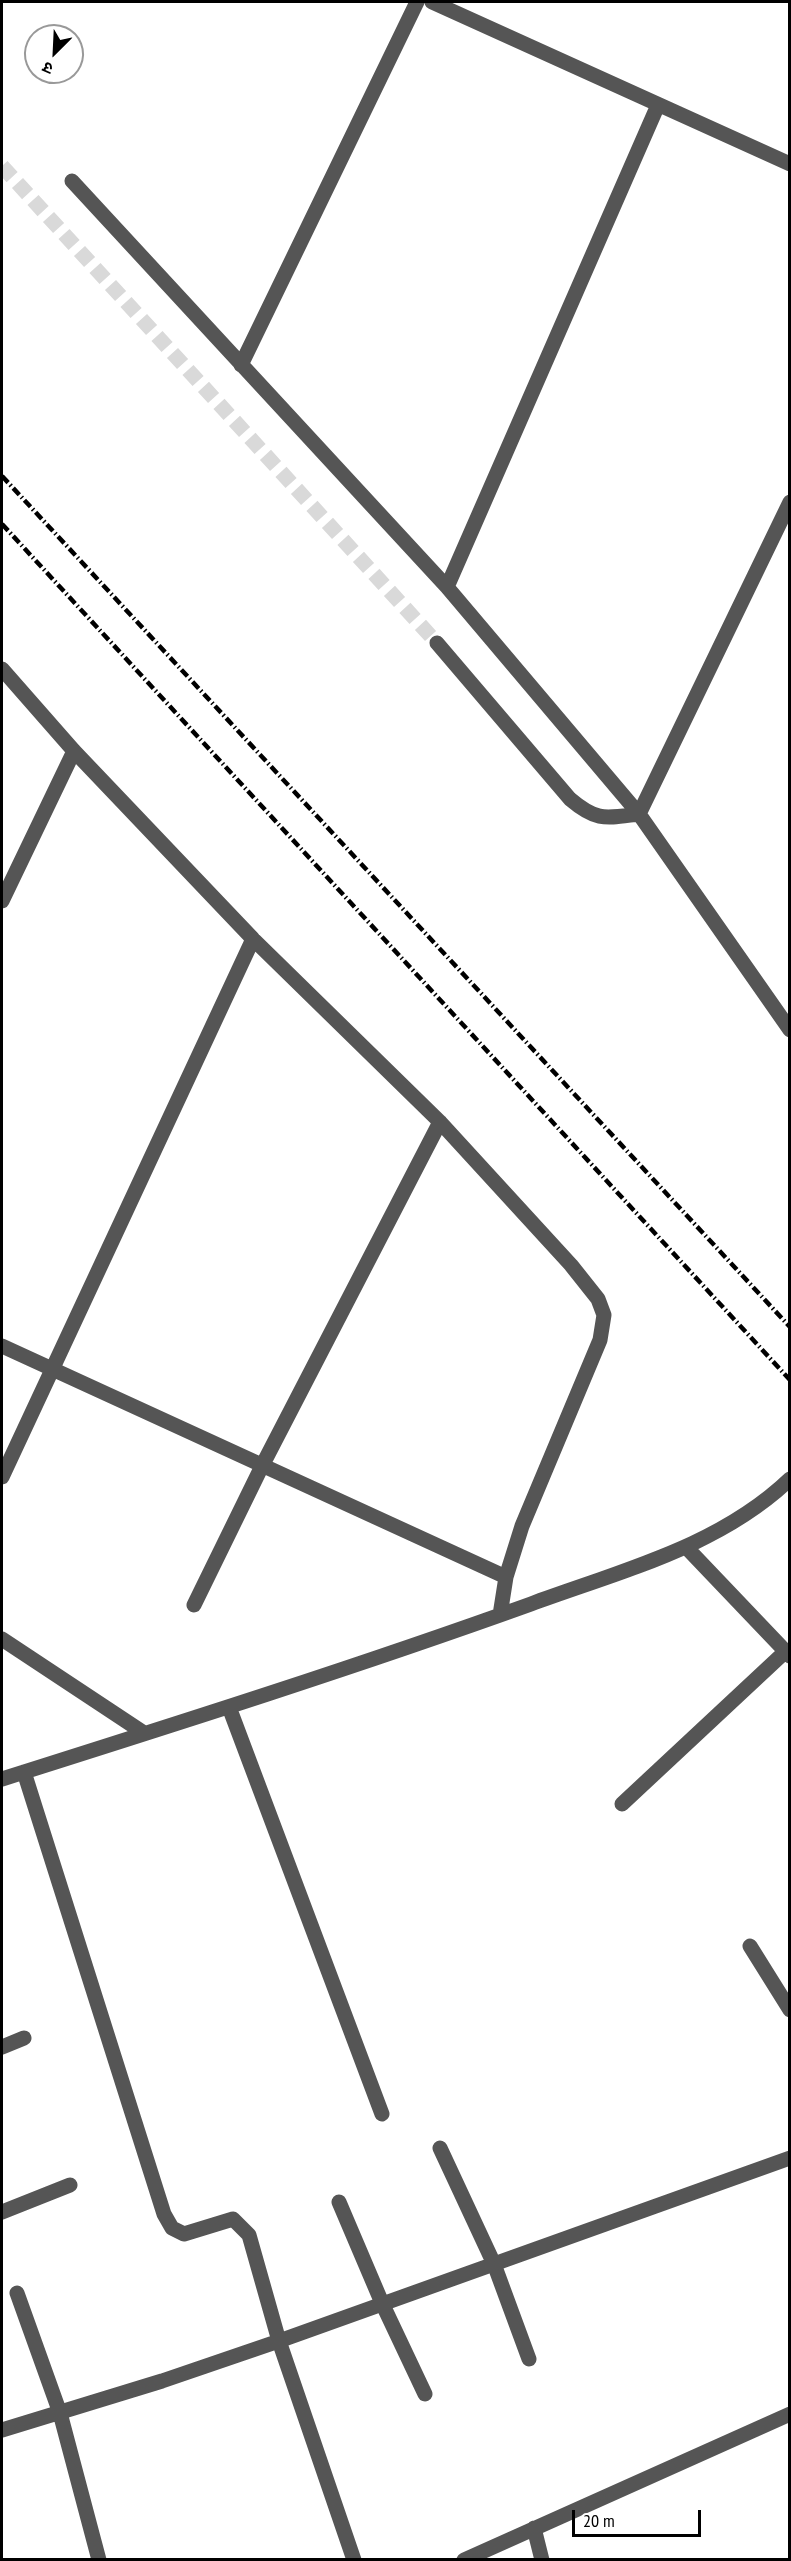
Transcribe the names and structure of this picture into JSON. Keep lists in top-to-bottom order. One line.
{"scale_bar":"20 m","north":"bottom left"}
